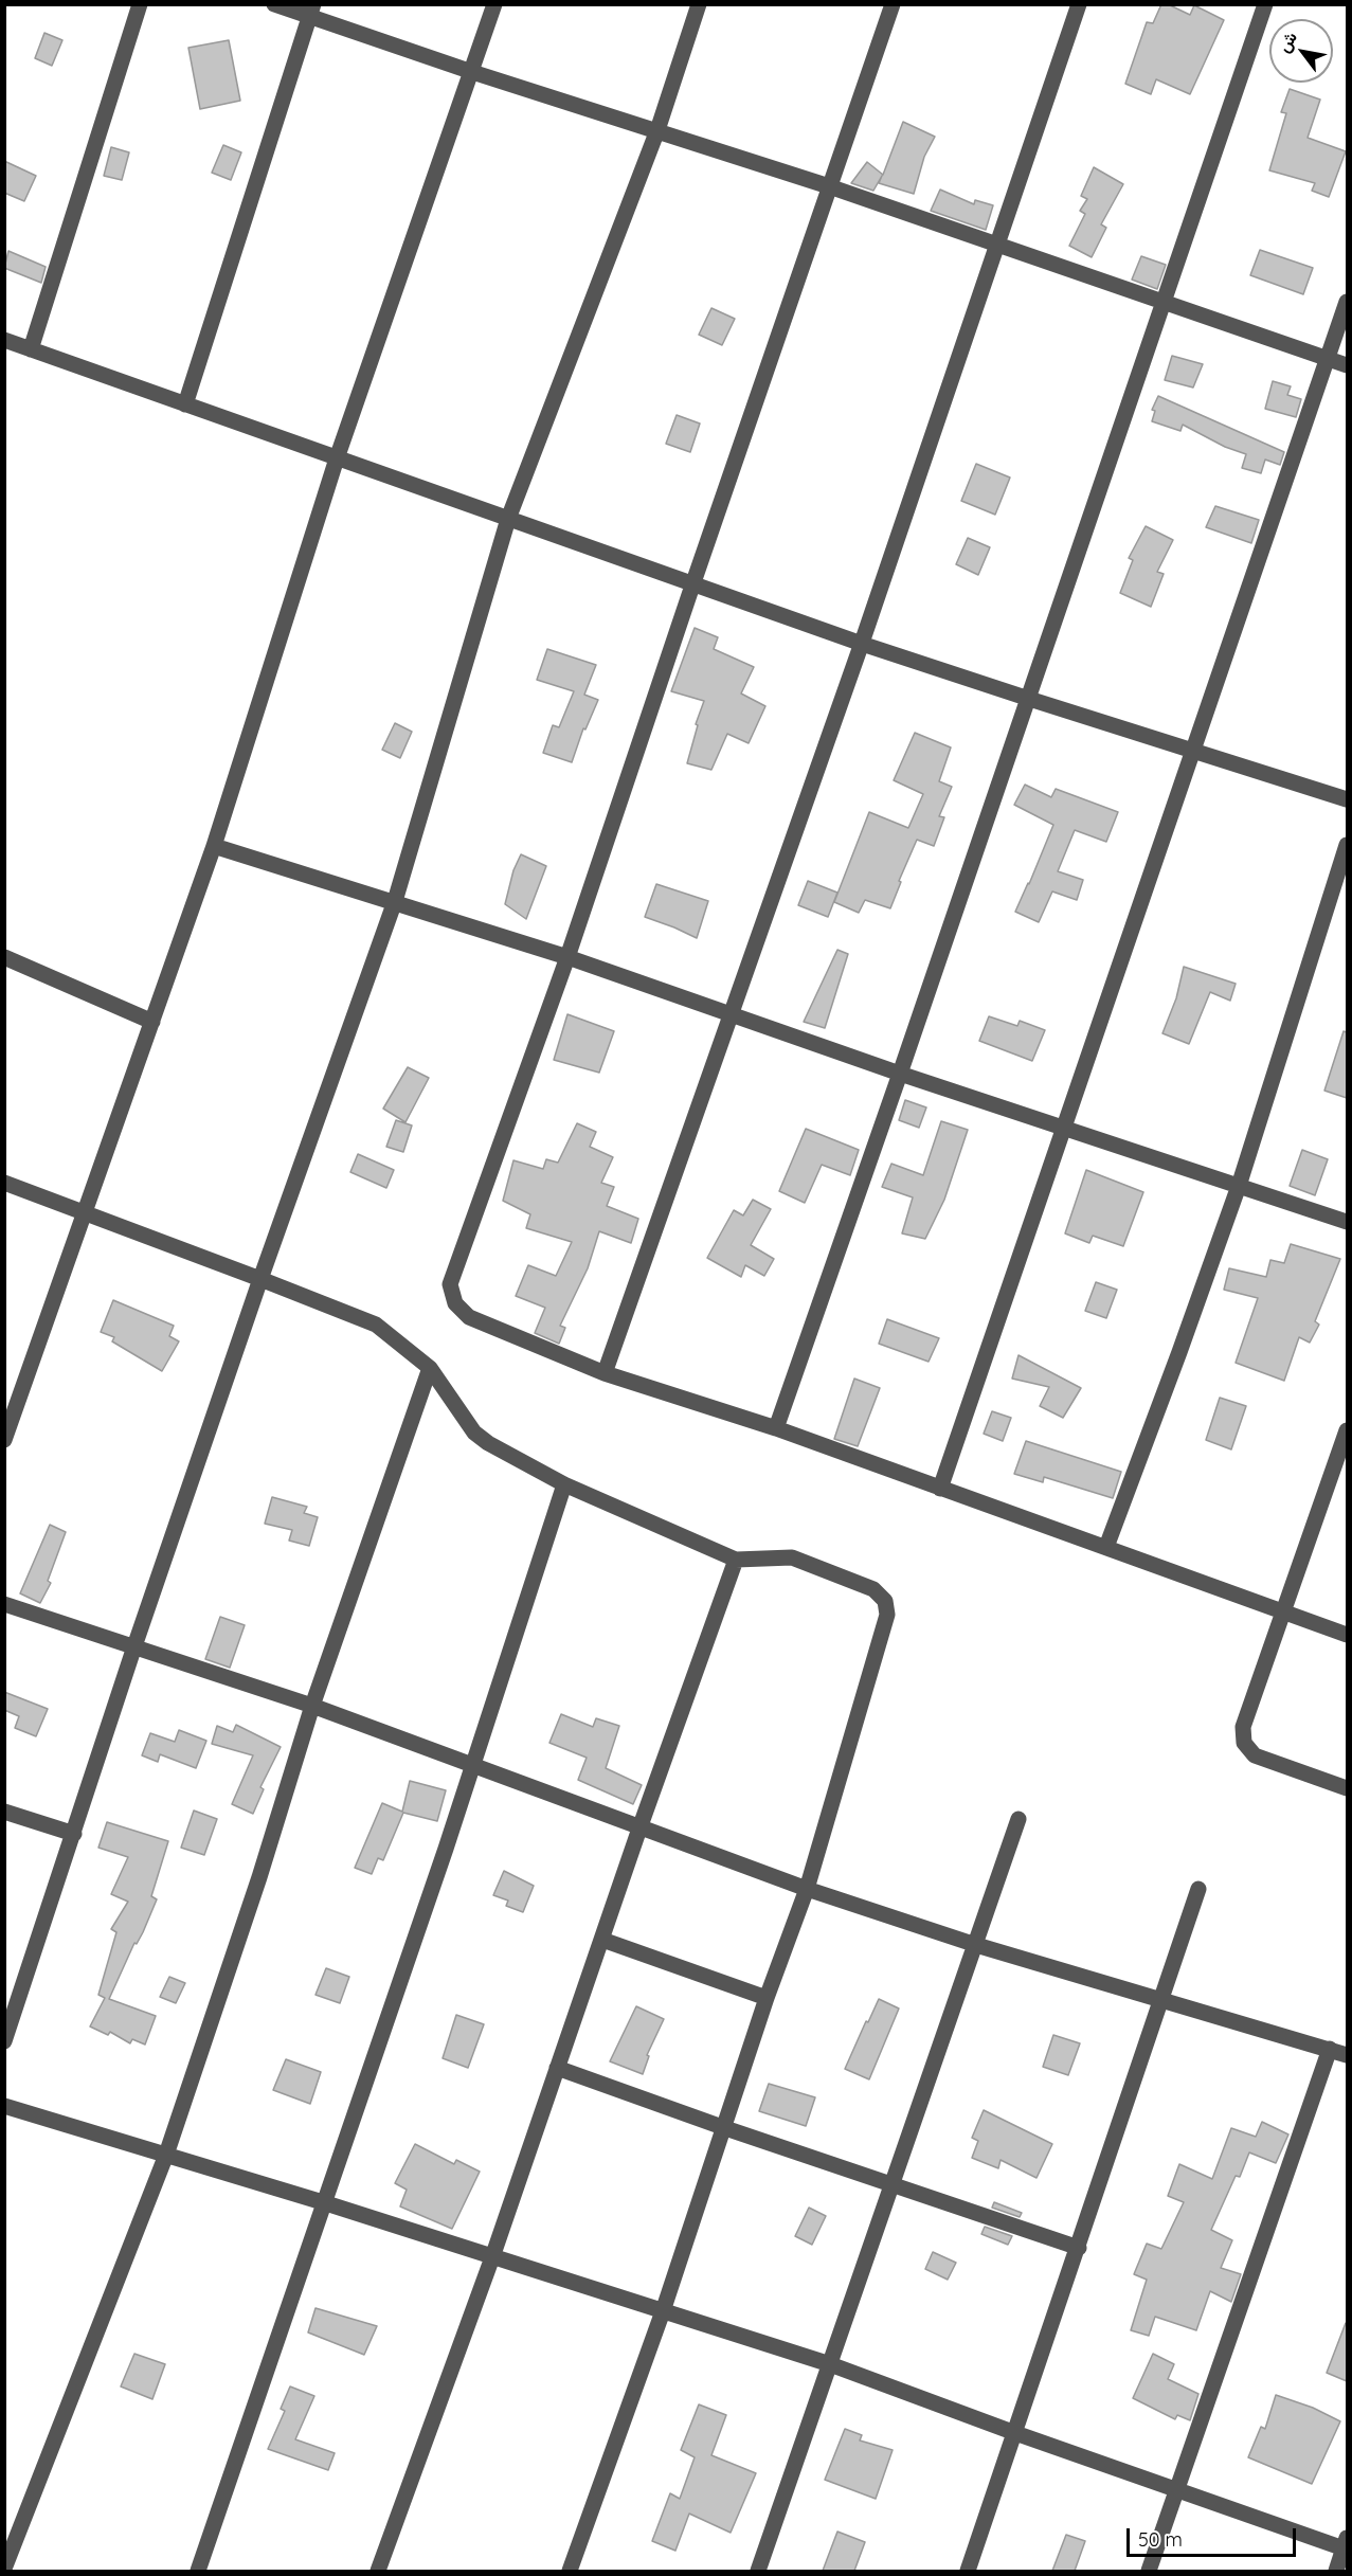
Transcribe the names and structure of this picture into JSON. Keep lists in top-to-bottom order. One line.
{"scale_bar":"50 m","north":"top left"}
